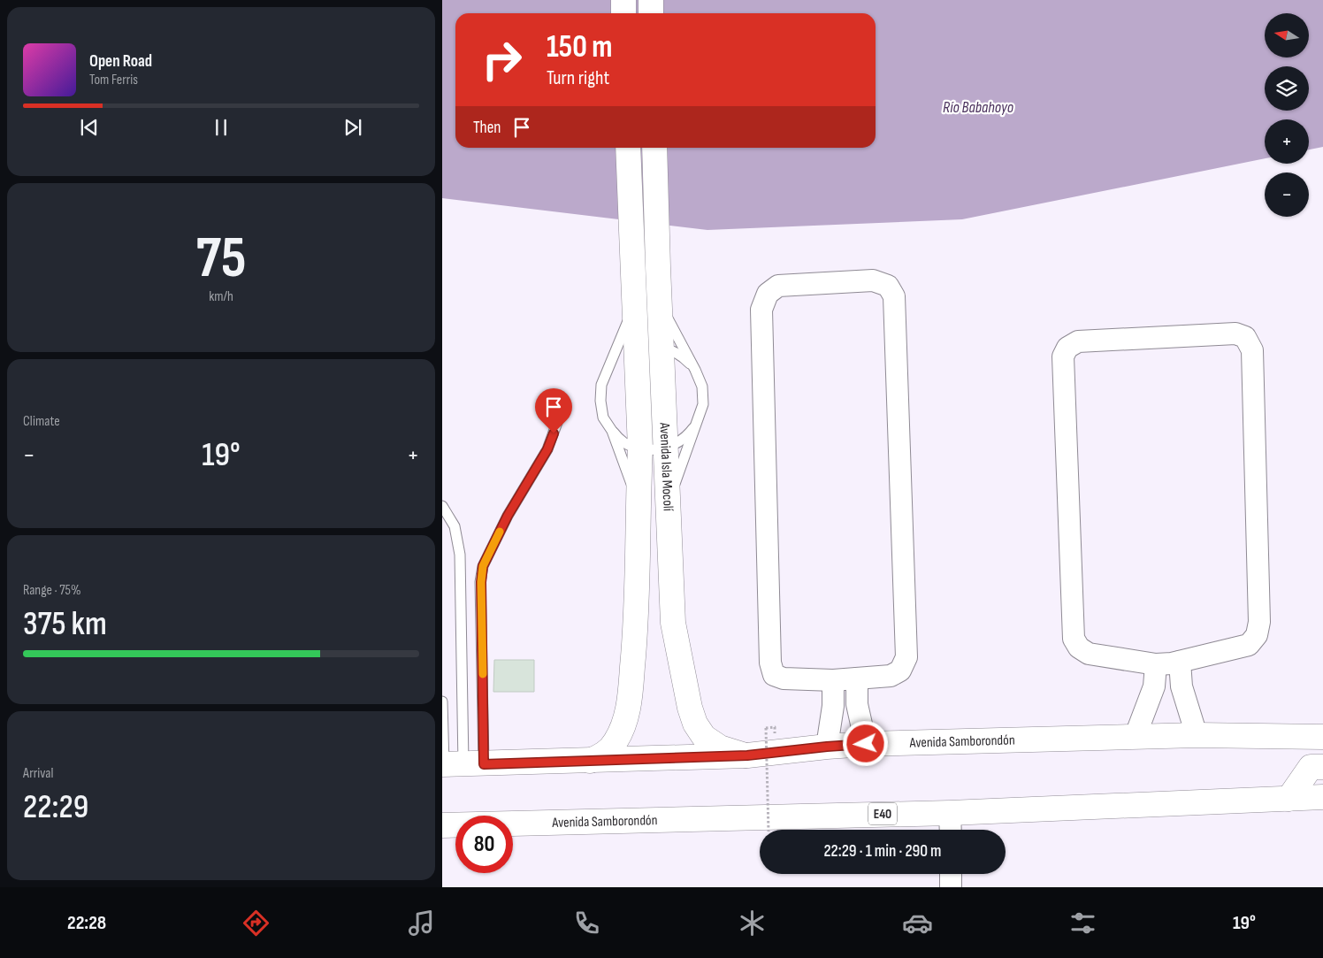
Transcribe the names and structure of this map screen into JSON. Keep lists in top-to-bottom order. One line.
{"streets":{"main road":["Avenida Isla Mocolí","Avenida Samborondón","E40"]},"crossings":[["Avenida Isla Mocolí","Avenida Samborondón"]],"water":["Río Babahoyo"],"north":"left","page":{"map_buttons":["+","−"],"turn":["150 m","Turn right"],"song":["Open Road","Tom Ferris"],"then":"Then","tile":[["75","km/h"],"Climate",["Range · 75%","375 km"],["Arrival","22:29"]],"heat":["−","19°","+"],"limit":"80","trip":"22:29 · 1 min · 290 m","tabs":["22:28","19°"]}}
